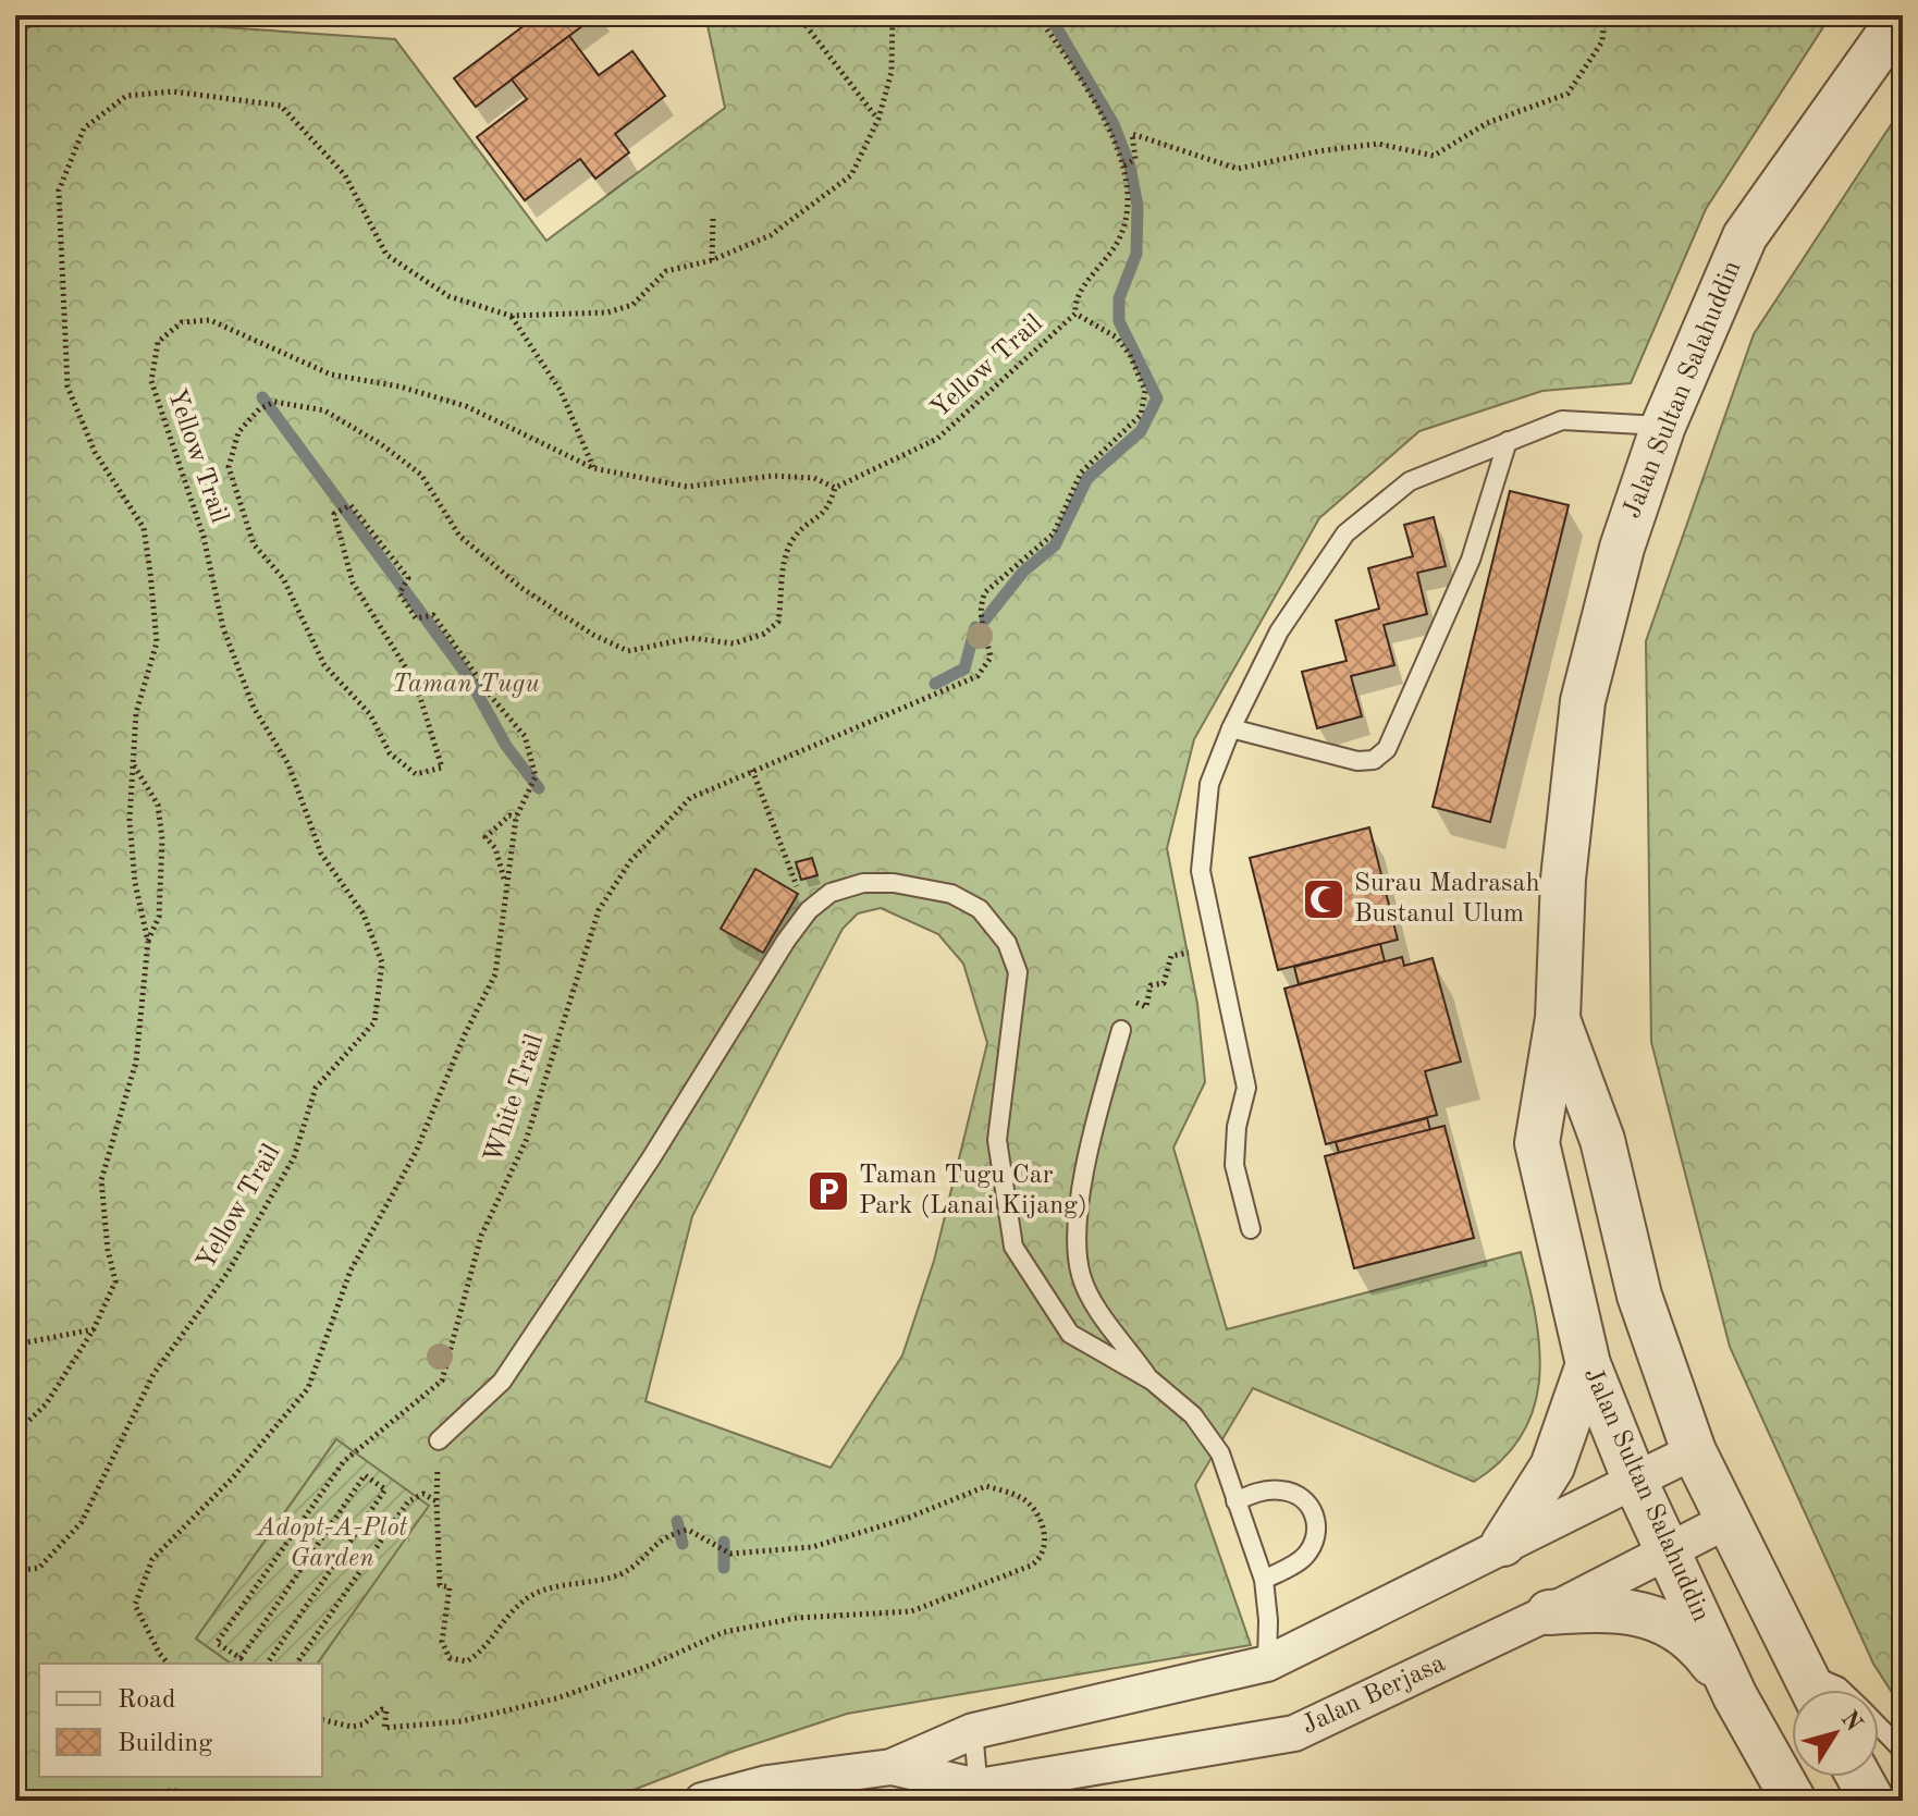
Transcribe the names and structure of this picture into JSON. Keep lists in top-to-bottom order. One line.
{"streets":{"street":["Jalan Sultan Salahuddin","Jalan Berjasa"],"path":["Yellow Trail","White Trail"]},"crossings":[["Yellow Trail","White Trail"],["Jalan Sultan Salahuddin","Jalan Berjasa"]],"parks":["Taman Tugu","Adopt-A-Plot Garden"],"places":{"mosque":["Surau Madrasah Bustanul Ulum"],"parking":["Taman Tugu Car Park (Lanai Kijang)"]},"legend":["Road","Building"],"north":"top right"}
